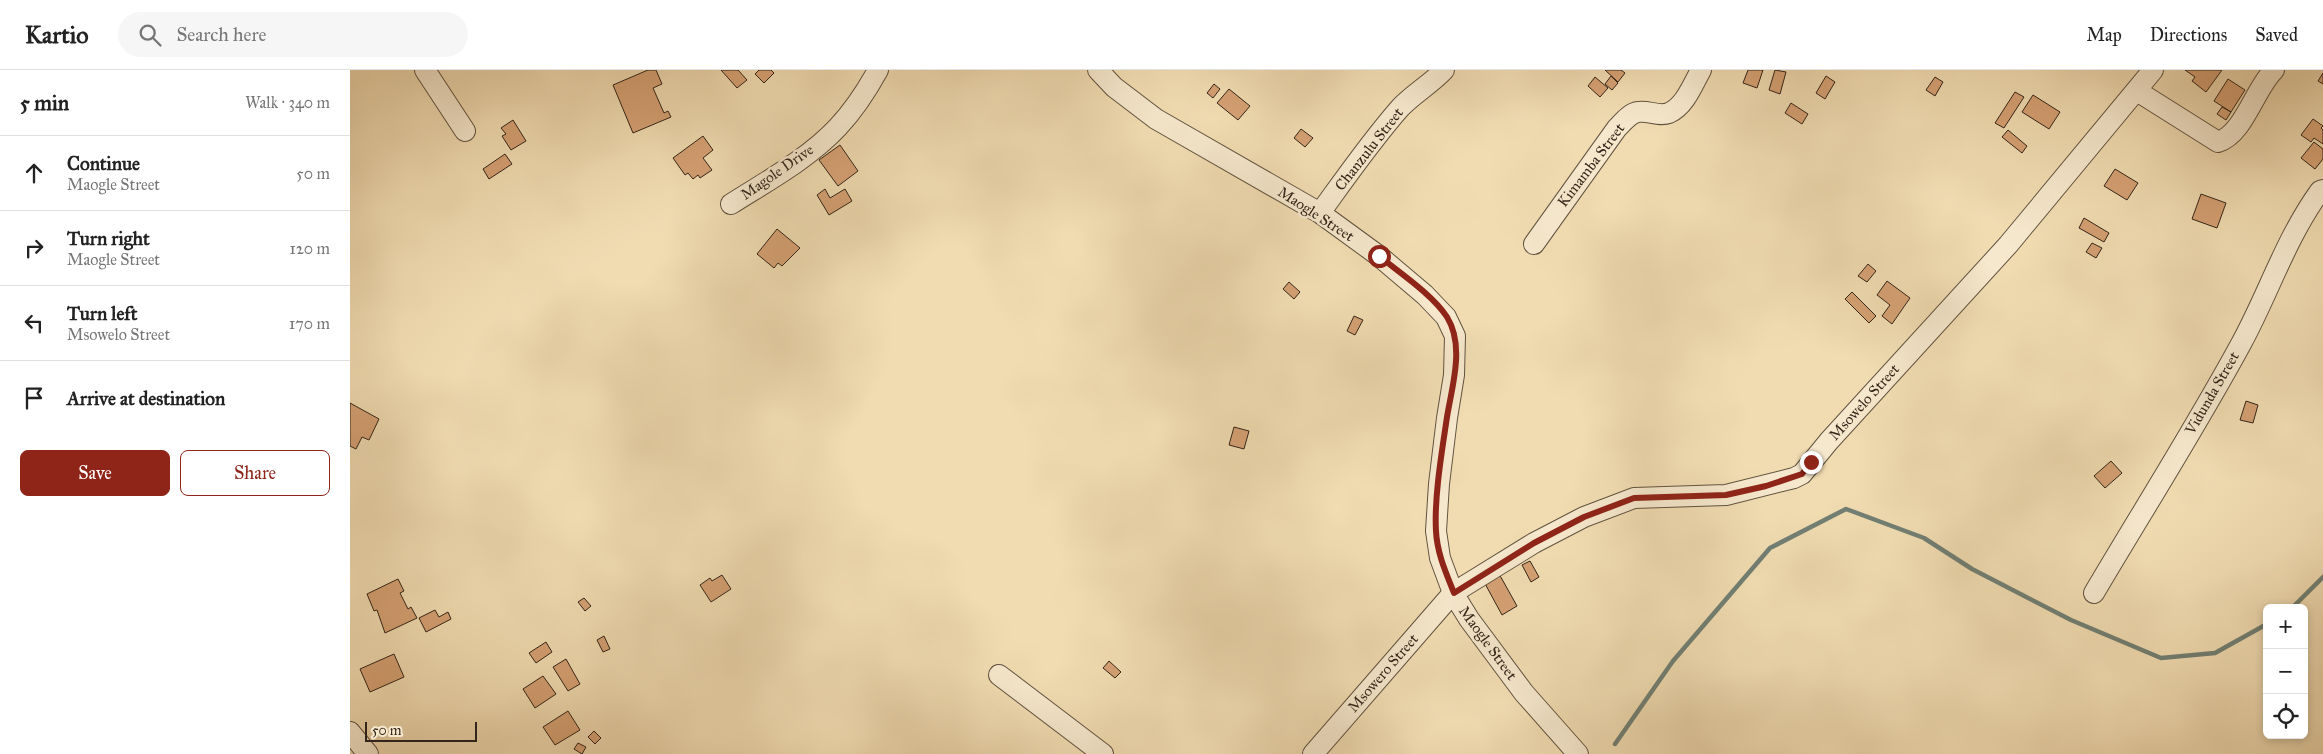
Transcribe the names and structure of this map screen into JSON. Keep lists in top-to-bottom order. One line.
{"streets":{"street":["Chanzulu Street","Kimamba Street","Magole Drive","Maogle Street","Vidunda Street","Msowelo Street","Msowero Street"]},"crossings":[["Chanzulu Street","Maogle Street"],["Maogle Street","Msowelo Street"],["Maogle Street","Msowero Street"],["Msowelo Street","Msowero Street"]],"scale_bar":"50 m","page":{"header":"Kartio","search":"Search here","nav":["Map","Directions","Saved"],"heading":["5 min","Walk · 340 m"],"list":[["Continue","Maogle Street","50 m"],["Turn right","Maogle Street","120 m"],["Turn left","Msowelo Street","170 m"],"Arrive at destination"],"buttons":["Save","Share"],"map_buttons":["+","−"],"scale":"50 m"}}
